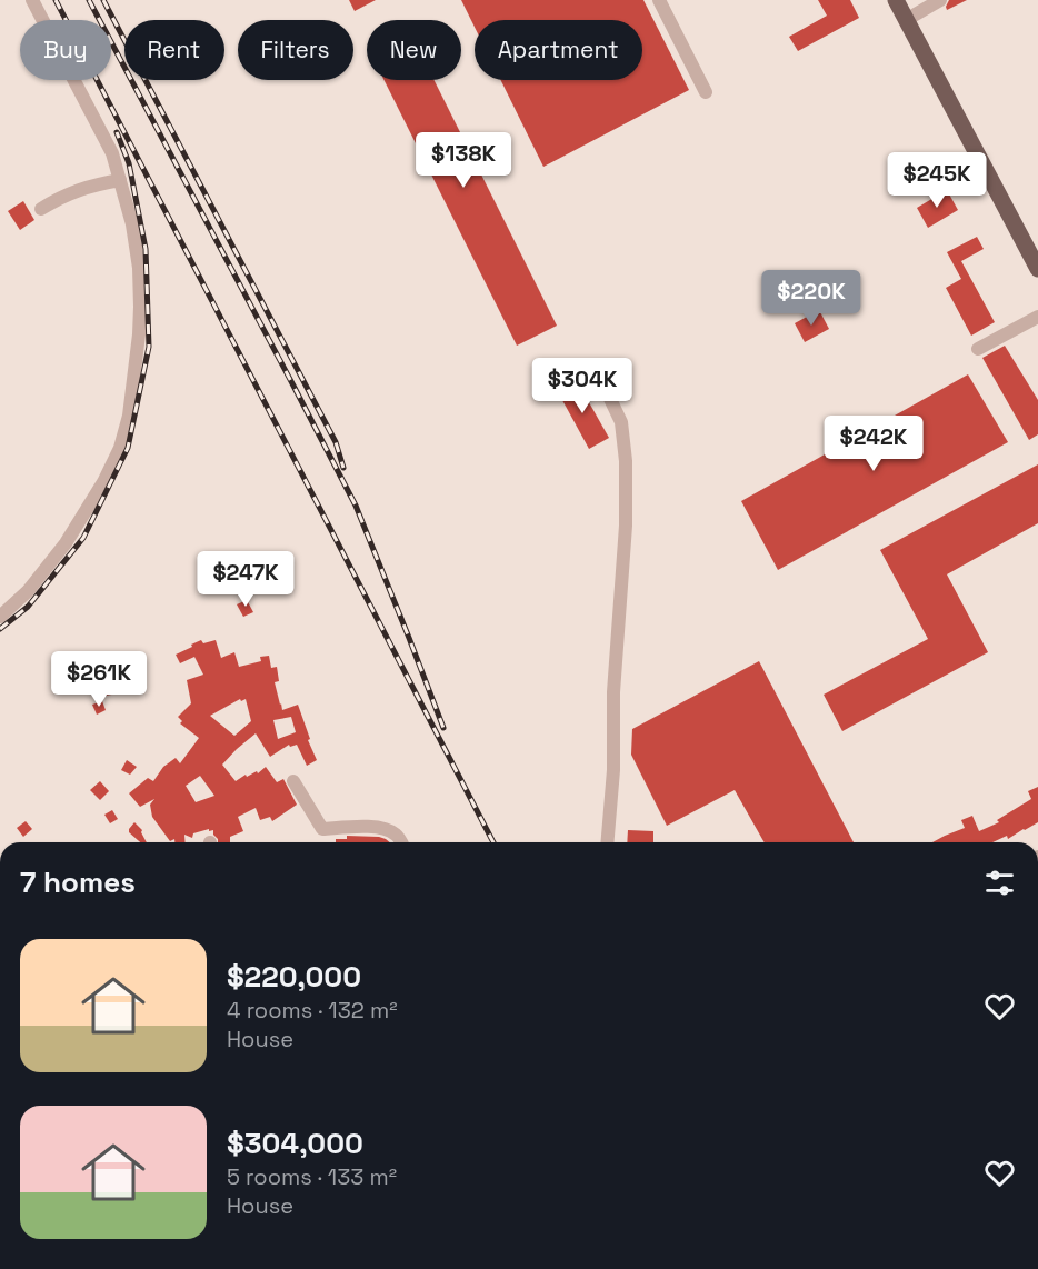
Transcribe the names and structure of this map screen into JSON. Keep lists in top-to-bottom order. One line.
{"page":{"chip":["Buy","Rent","Filters","New","Apartment"],"price":["$138K","$245K","$220K","$304K","$242K","$247K","$261K"],"heading":"7 homes","list":[{"name":"$220,000","note":"4 rooms · 132 m² · House"},{"name":"$304,000","note":"5 rooms · 133 m² · House"}]}}
